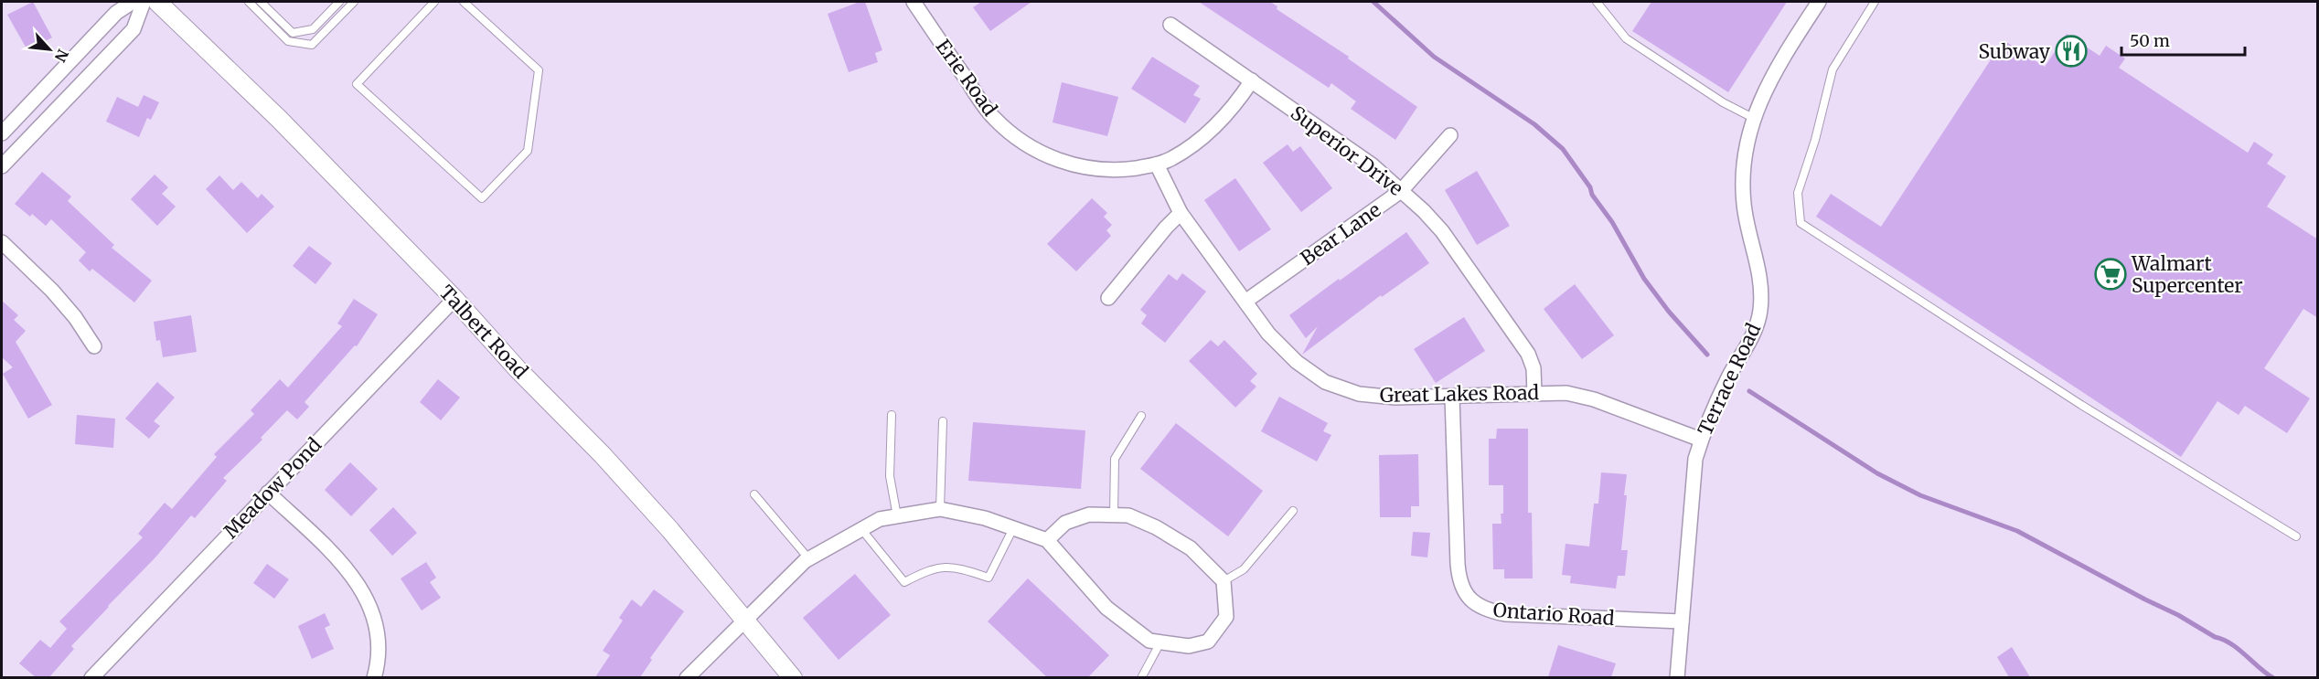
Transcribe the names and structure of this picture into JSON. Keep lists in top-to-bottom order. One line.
{"streets":{"street":["Erie Road","Superior Drive","Bear Lane","Talbert Road","Terrace Road","Great Lakes Road","Meadow Pond","Ontario Road"]},"crossings":[["Erie Road","Superior Drive"],["Erie Road","Great Lakes Road"],["Superior Drive","Bear Lane"],["Superior Drive","Great Lakes Road"],["Bear Lane","Great Lakes Road"],["Talbert Road","Meadow Pond"],["Terrace Road","Great Lakes Road"],["Terrace Road","Ontario Road"],["Great Lakes Road","Ontario Road"]],"places":{"restaurant":["Subway"],"supermarket":["Walmart Supercenter"]},"scale_bar":"50 m","north":"bottom right"}
